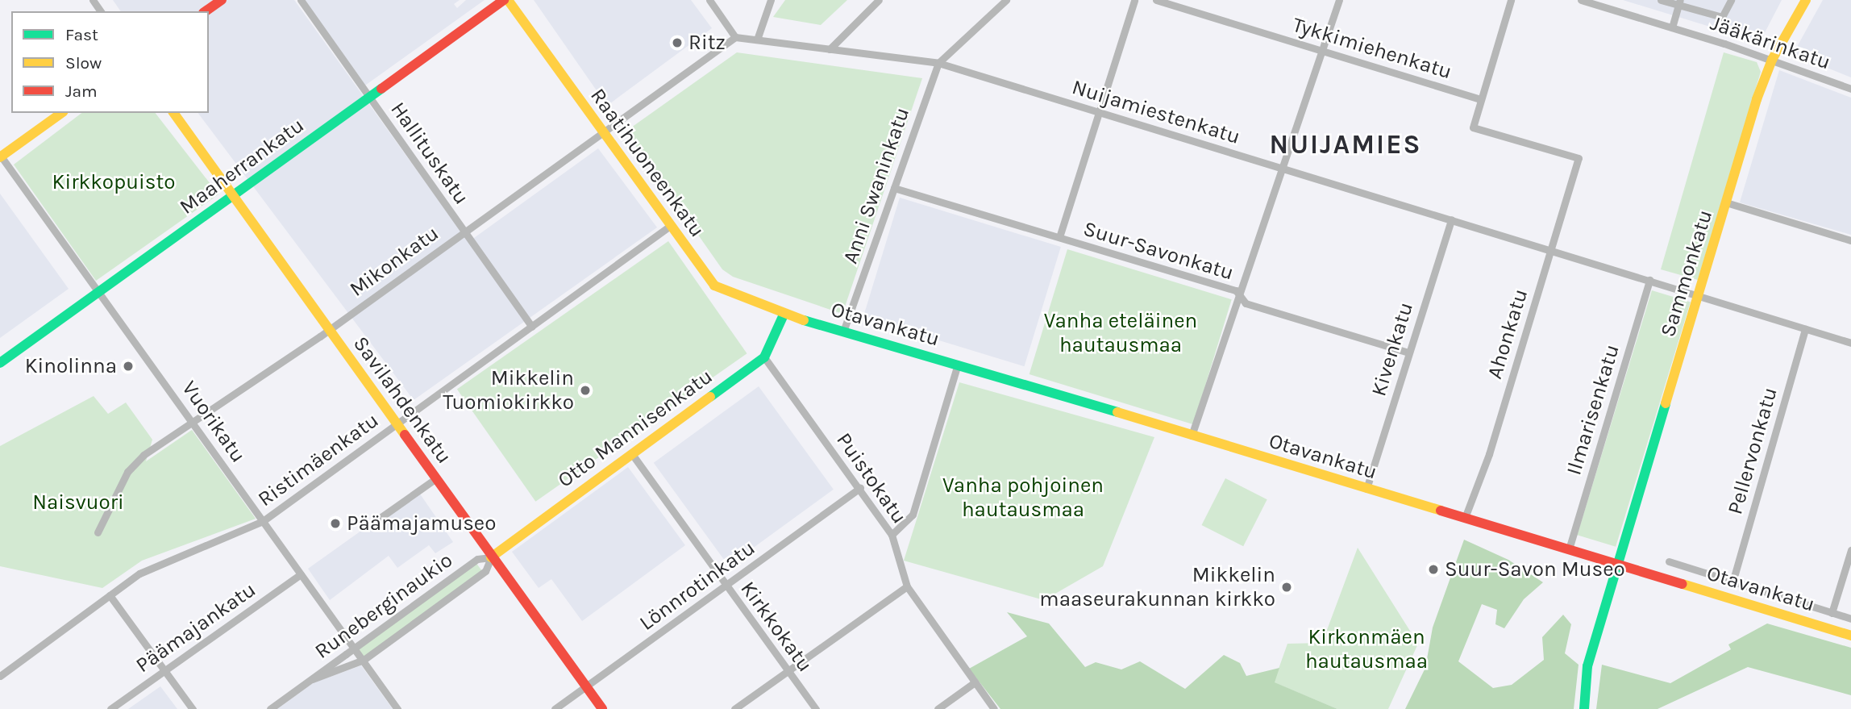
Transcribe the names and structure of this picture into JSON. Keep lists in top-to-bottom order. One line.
{"streets":{"main road":["Raatihuoneenkatu","Maaherrankatu","Sammonkatu","Otavankatu","Savilahdenkatu","Otto Mannisenkatu"],"street":["Jääkärinkatu","Tykkimiehenkatu","Nuijamiestenkatu","Hallituskatu","Anni Swaninkatu","Suur-Savonkatu","Mikonkatu","Ahonkatu","Kivenkatu","Ilmarisenkatu","Vuorikatu","Pellervonkatu","Ristimäenkatu","Puistokatu","Lönnrotinkatu","Runeberginaukio","Kirkkokatu","Päämajankatu"]},"crossings":[["Jääkärinkatu","Sammonkatu"],["Tykkimiehenkatu","Ahonkatu"],["Nuijamiestenkatu","Anni Swaninkatu"],["Nuijamiestenkatu","Mikonkatu"],["Nuijamiestenkatu","Sammonkatu"],["Nuijamiestenkatu","Ahonkatu"],["Nuijamiestenkatu","Kivenkatu"],["Nuijamiestenkatu","Ilmarisenkatu"],["Nuijamiestenkatu","Pellervonkatu"],["Hallituskatu","Maaherrankatu"],["Hallituskatu","Mikonkatu"],["Hallituskatu","Ristimäenkatu"],["Raatihuoneenkatu","Maaherrankatu"],["Raatihuoneenkatu","Mikonkatu"],["Raatihuoneenkatu","Otavankatu"],["Raatihuoneenkatu","Otto Mannisenkatu"],["Raatihuoneenkatu","Ristimäenkatu"],["Maaherrankatu","Savilahdenkatu"],["Maaherrankatu","Vuorikatu"],["Anni Swaninkatu","Suur-Savonkatu"],["Anni Swaninkatu","Otavankatu"],["Suur-Savonkatu","Kivenkatu"],["Mikonkatu","Savilahdenkatu"],["Mikonkatu","Vuorikatu"],["Sammonkatu","Otavankatu"],["Otavankatu","Ahonkatu"],["Otavankatu","Kivenkatu"],["Otavankatu","Ilmarisenkatu"],["Otavankatu","Otto Mannisenkatu"],["Savilahdenkatu","Otto Mannisenkatu"],["Savilahdenkatu","Ristimäenkatu"],["Savilahdenkatu","Lönnrotinkatu"],["Savilahdenkatu","Runeberginaukio"],["Vuorikatu","Ristimäenkatu"],["Vuorikatu","Runeberginaukio"],["Vuorikatu","Päämajankatu"],["Otto Mannisenkatu","Puistokatu"],["Otto Mannisenkatu","Runeberginaukio"],["Otto Mannisenkatu","Kirkkokatu"],["Puistokatu","Lönnrotinkatu"],["Lönnrotinkatu","Kirkkokatu"]],"districts":["NUIJAMIES"],"parks":["Kirkkopuisto","Vanha eteläinen hautausmaa","Vanha pohjoinen hautausmaa","Naisvuori","Kirkonmäen hautausmaa"],"places":["Ritz","Kinolinna","Mikkelin Tuomiokirkko","Päämajamuseo","Suur-Savon Museo","Mikkelin maaseurakunnan kirkko"],"legend":["Fast","Slow","Jam"]}
